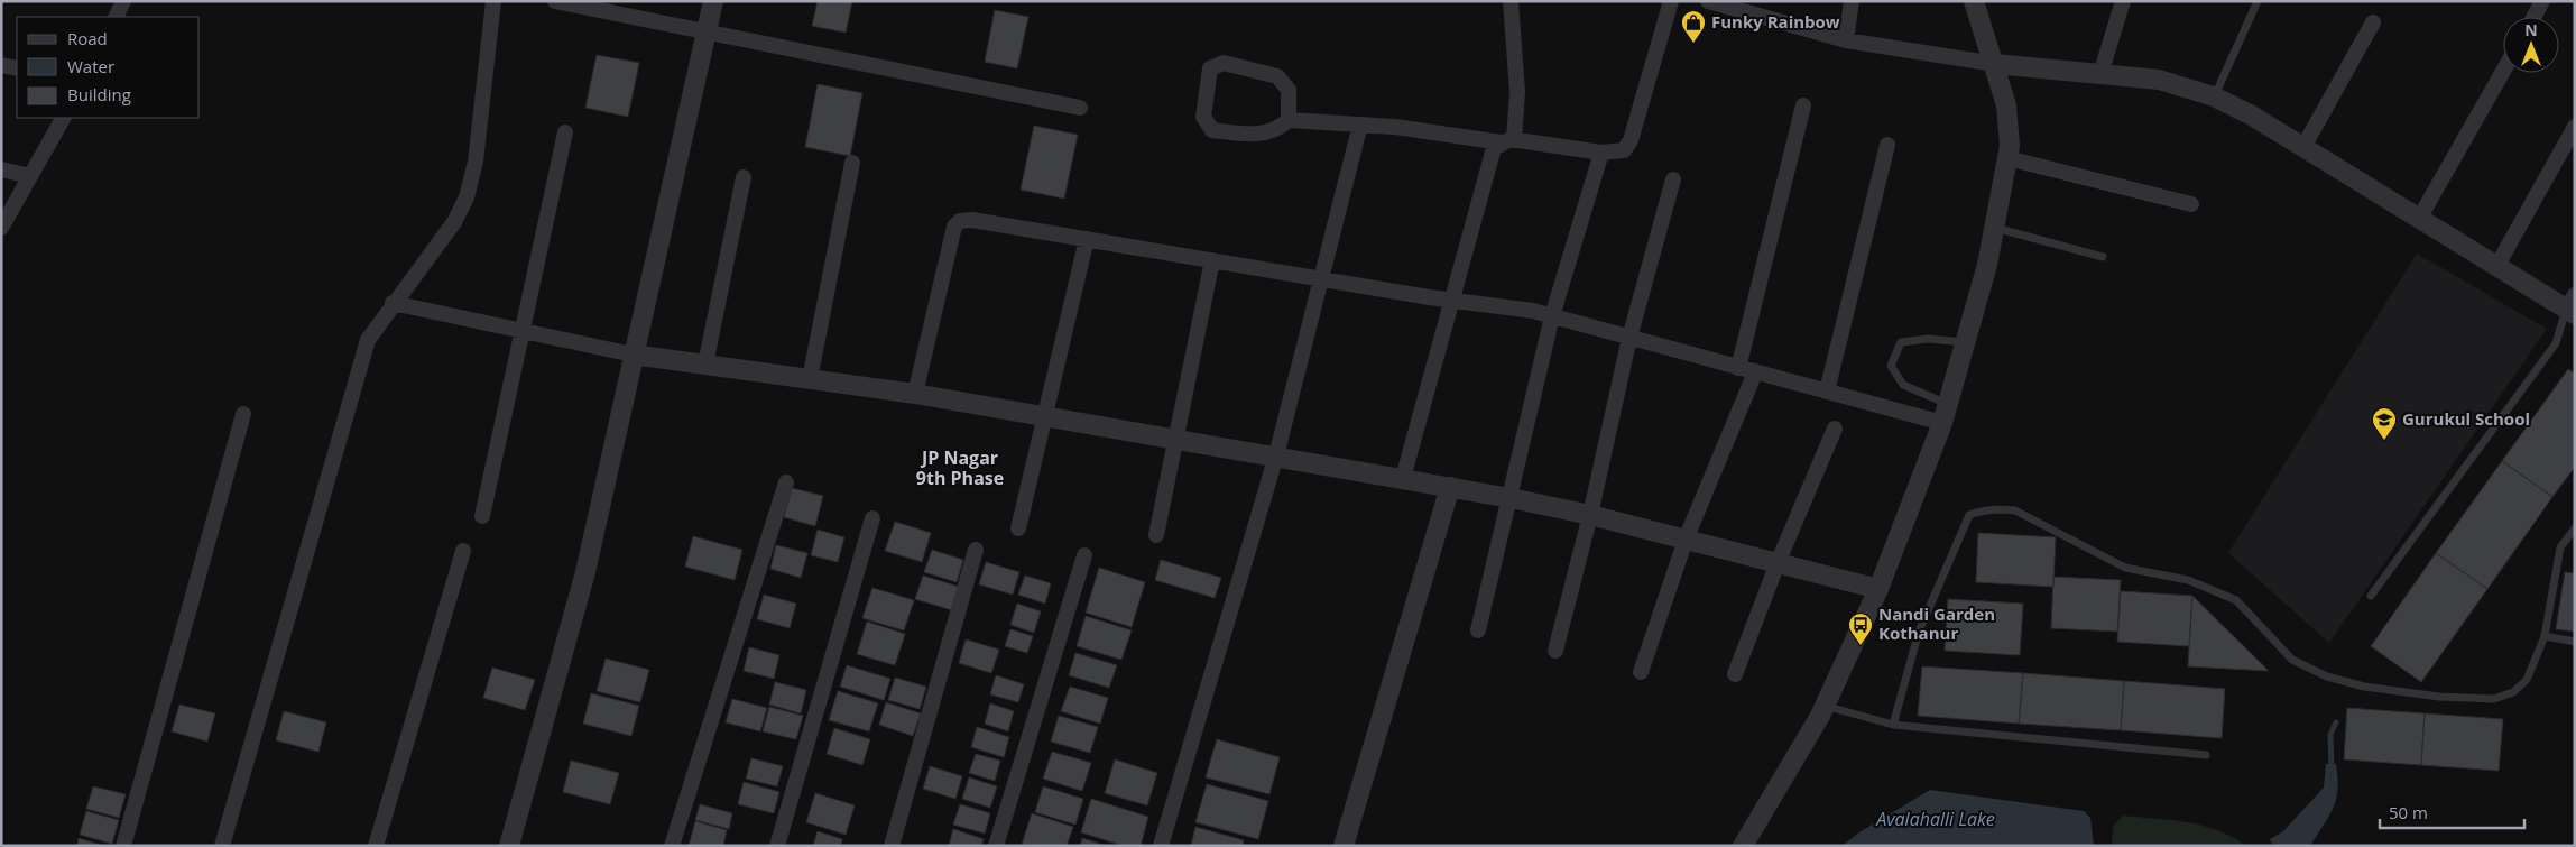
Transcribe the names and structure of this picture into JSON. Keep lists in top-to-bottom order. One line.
{"districts":["JP Nagar 9th Phase"],"water":["Avalahalli Lake"],"places":{"shop":["Funky Rainbow"],"school or university":["Gurukul School"],"bus stop":["Nandi Garden Kothanur"]},"legend":["Road","Water","Building"],"scale_bar":"50 m","north":"top"}
